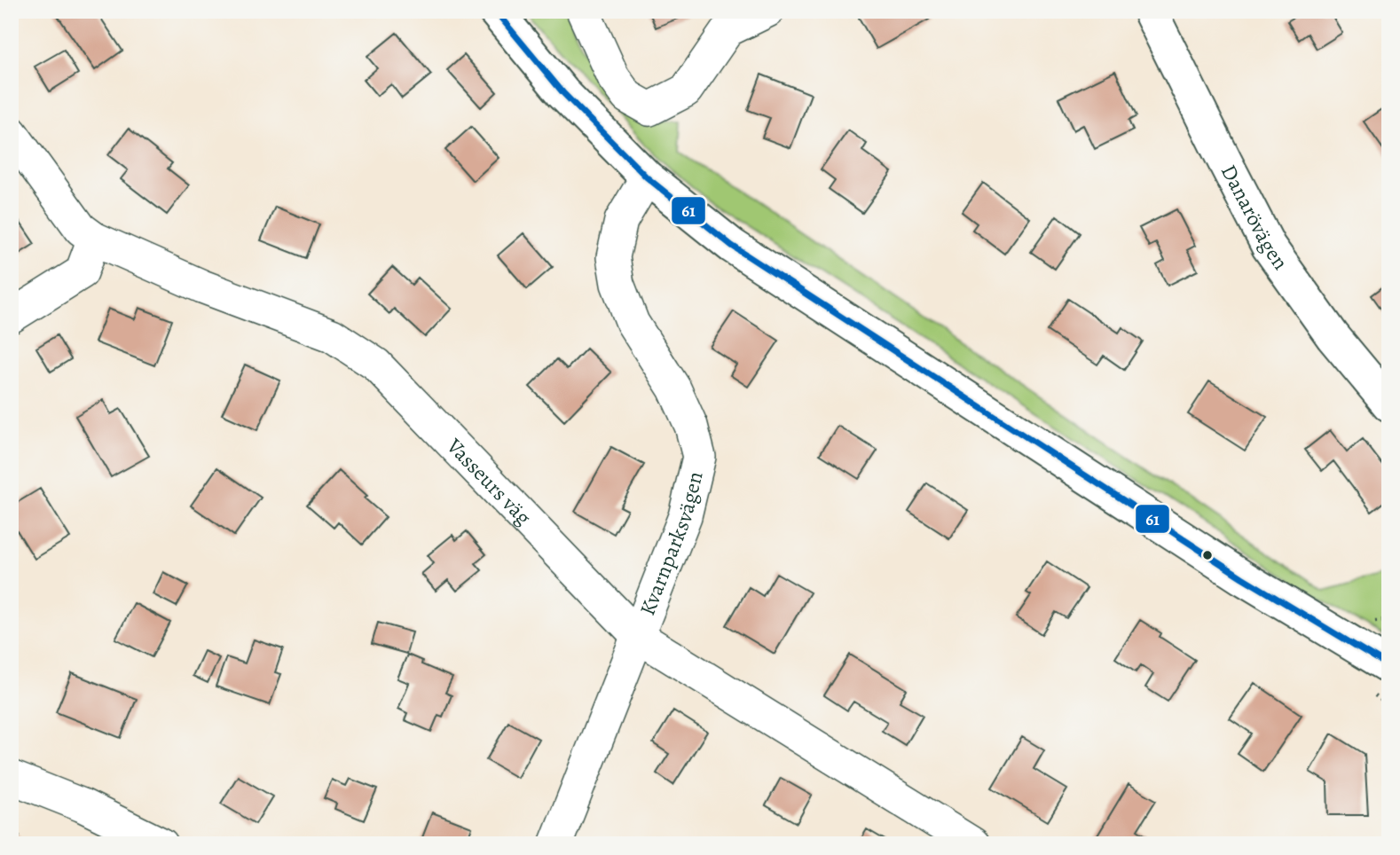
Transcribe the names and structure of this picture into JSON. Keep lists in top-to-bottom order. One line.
{"streets":{"street":["Danarövägen","Vasseurs väg","Kvarnparksvägen"]},"crossings":[["Vasseurs väg","Kvarnparksvägen"]],"lines":["transit line 61"]}
